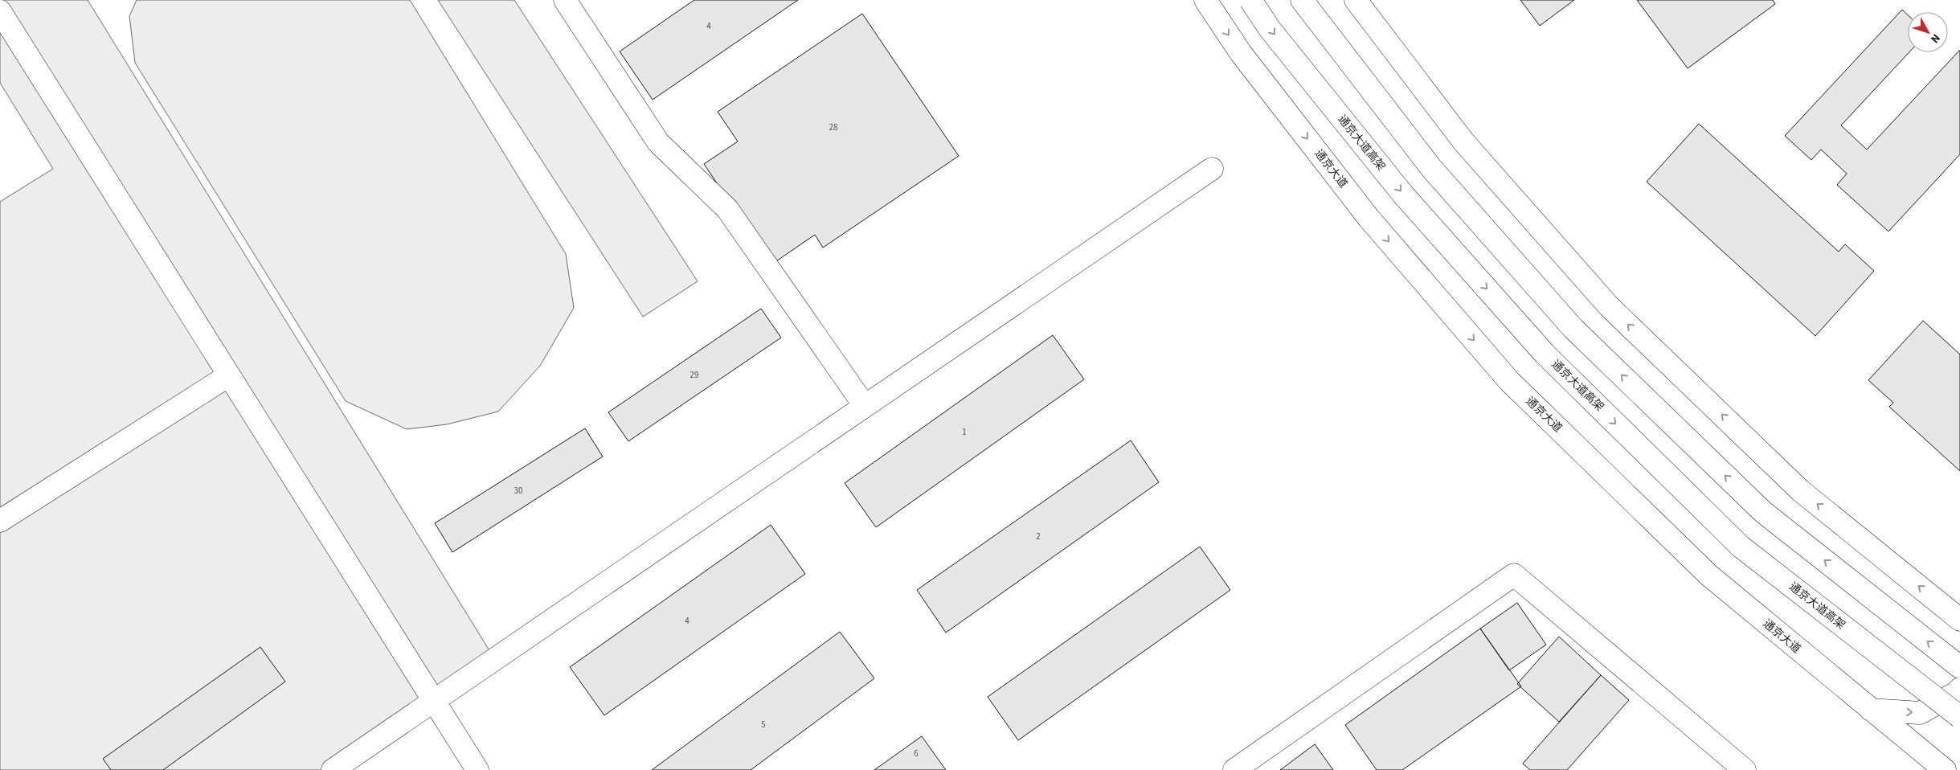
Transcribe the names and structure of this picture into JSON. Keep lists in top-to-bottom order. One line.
{"streets":{"main road":["通京大道高架","通京大道"]},"house_numbers":["4","28","29","1","30","2","4","5","6"],"north":"bottom right"}
